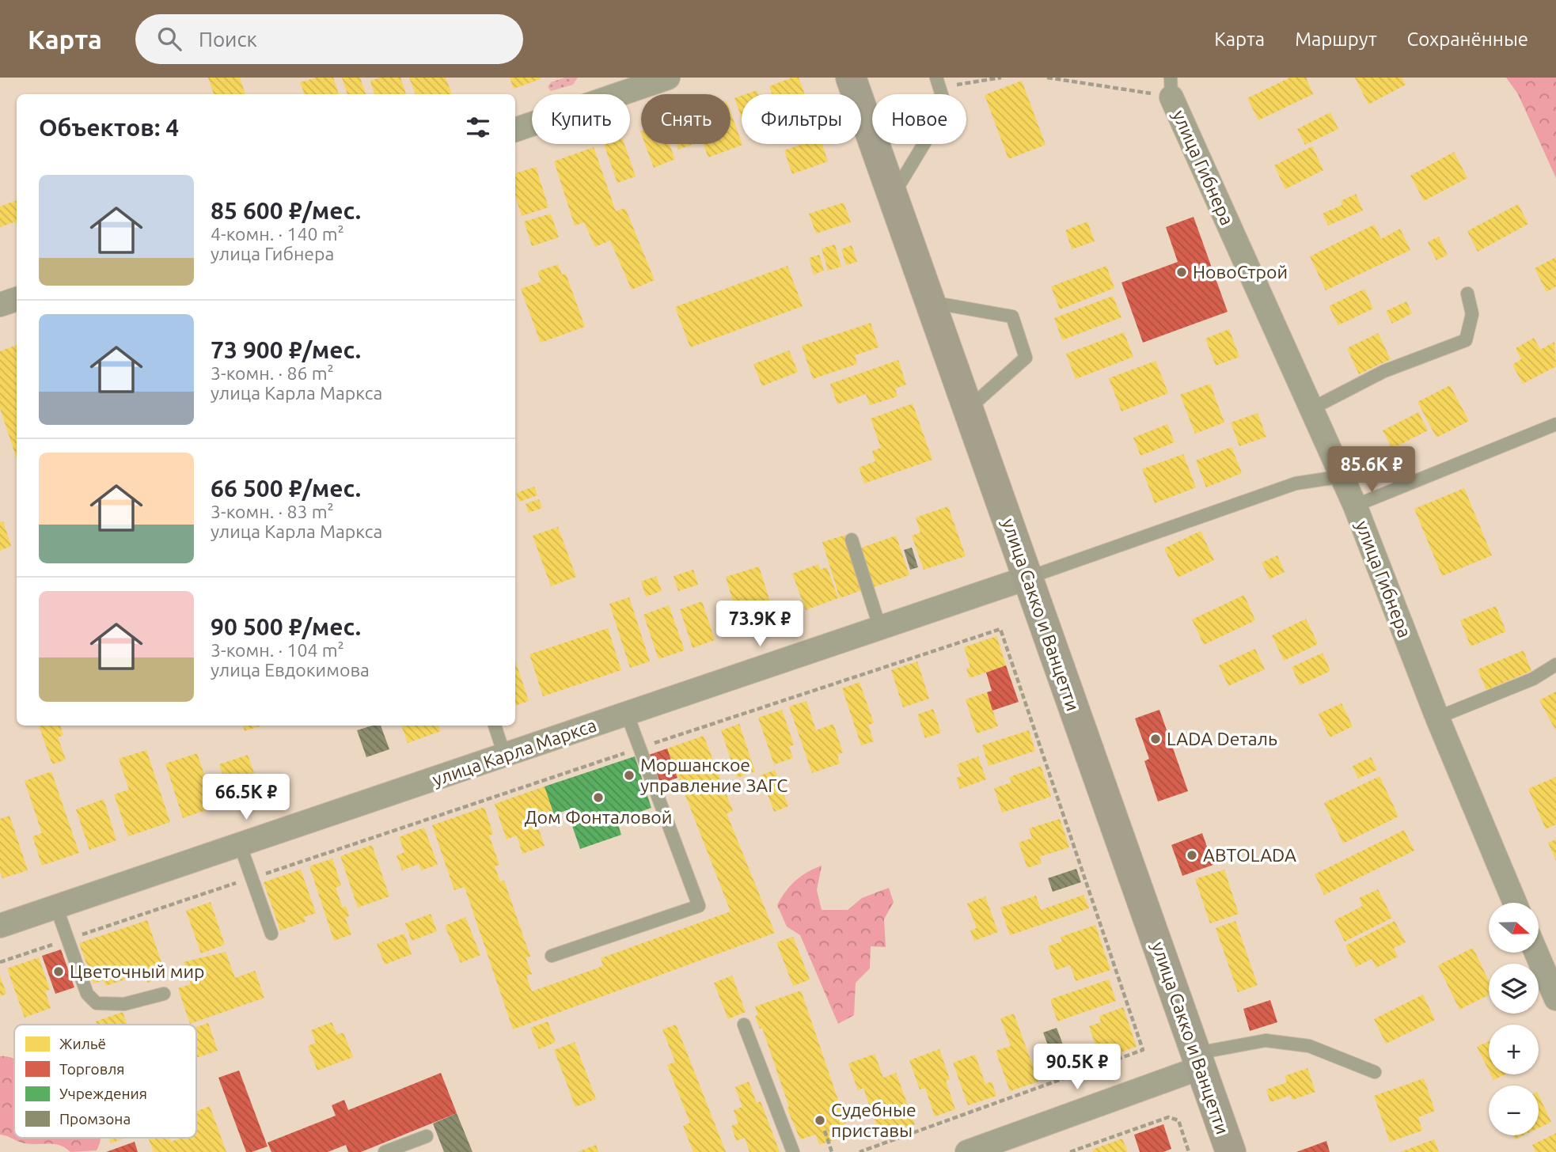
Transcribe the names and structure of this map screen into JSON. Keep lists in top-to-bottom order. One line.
{"streets":{"main road":["улица Сакко и Ванцетти"],"street":["улица Гибнера","улица Карла Маркса"]},"crossings":[["улица Сакко и Ванцетти","улица Карла Маркса"]],"places":["НовоСтрой","LADA Dеталь","Моршанское управление ЗАГС","Дом Фонталовой","АВТОLADA","Цветочный мир","Судебные приставы"],"legend":["Жильё","Торговля","Учреждения","Промзона"],"north":"right","page":{"header":"Карта","search":"Поиск","nav":["Карта","Маршрут","Сохранённые"],"chip":["Купить","Снять","Фильтры","Новое"],"heading":"Объектов: 4","list":[{"name":"85 600 ₽/мес.","note":"4-комн. · 140 m² · улица Гибнера"},{"name":"73 900 ₽/мес.","note":"3-комн. · 86 m² · улица Карла Маркса"},{"name":"66 500 ₽/мес.","note":"3-комн. · 83 m² · улица Карла Маркса"},{"name":"90 500 ₽/мес.","note":"3-комн. · 104 m² · улица Евдокимова"}],"price":["85.6K ₽","73.9K ₽","66.5K ₽","90.5K ₽"],"map_buttons":["+","−"]}}
